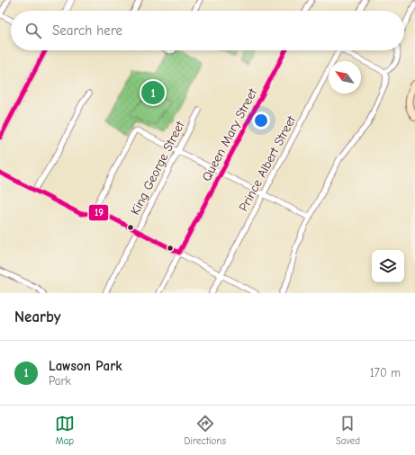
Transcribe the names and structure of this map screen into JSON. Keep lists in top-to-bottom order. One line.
{"streets":{"street":["Queen Mary Street","Prince Albert Street","King George Street"]},"lines":["transit line 19"],"north":"top left","page":{"search":"Search here","pins":"1","heading":"Nearby","list":[{"mark":"1","name":"Lawson Park","note":"Park","value":"170 m"}],"nav":["Map","Directions","Saved"]}}
